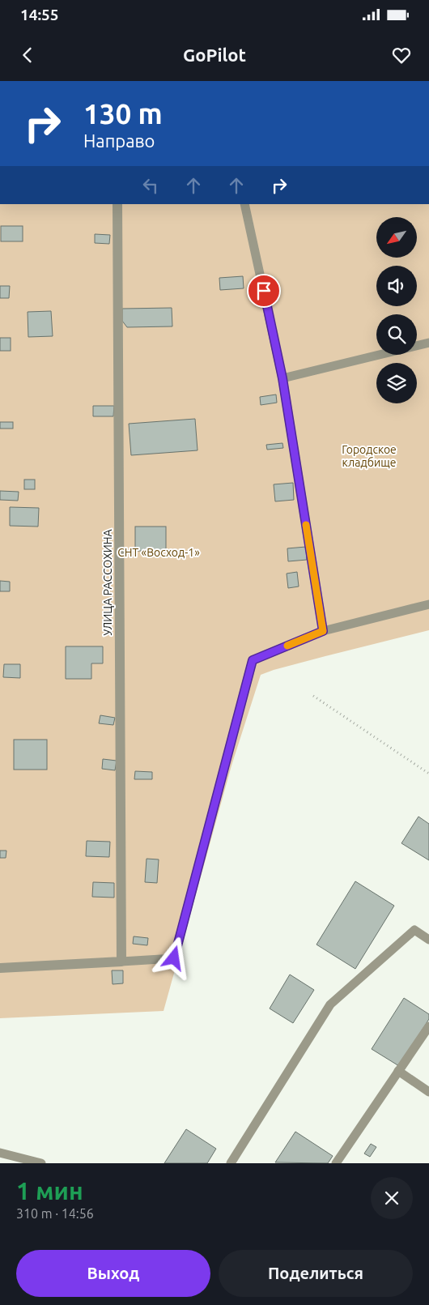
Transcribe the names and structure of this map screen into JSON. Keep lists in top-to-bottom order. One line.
{"streets":{"street":["УЛИЦА РАССОХИНА"]},"parks":["Городское кладбище","СНТ «Восход-1»"],"north":"bottom left","page":{"status":"14:55","header":"GoPilot","turn":["130 m","Направо"],"heading":["1 мин","310 m · 14:56"],"buttons":["Выход","Поделиться"]}}
